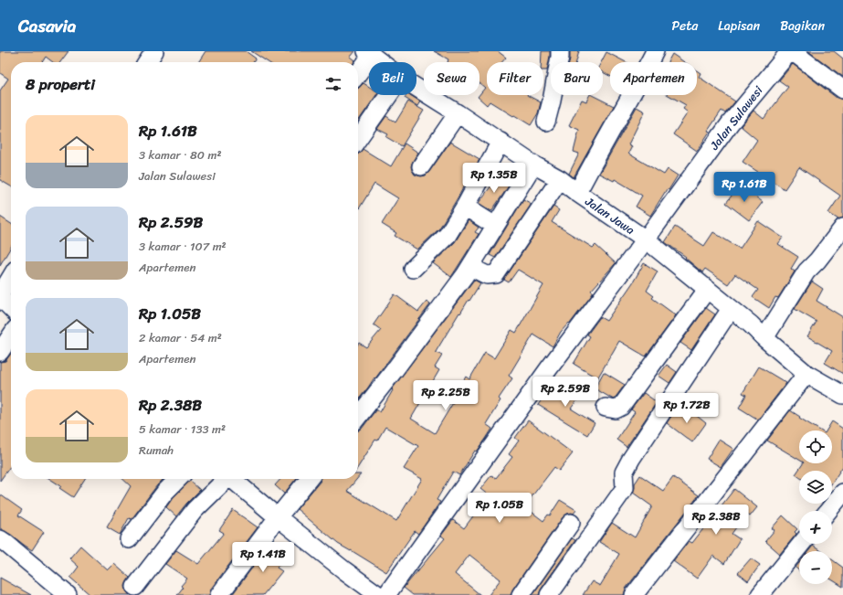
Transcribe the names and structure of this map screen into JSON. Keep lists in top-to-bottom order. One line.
{"streets":{"street":["Jalan Sulawesi","Jalan Jawa"]},"crossings":[["Jalan Sulawesi","Jalan Jawa"]],"page":{"header":"Casavia","nav":["Peta","Lapisan","Bagikan"],"chip":["Beli","Sewa","Filter","Baru","Apartemen"],"heading":"8 properti","list":[{"name":"Rp 1.61B","note":"3 kamar · 80 m² · Jalan Sulawesi"},{"name":"Rp 2.59B","note":"3 kamar · 107 m² · Apartemen"},{"name":"Rp 1.05B","note":"2 kamar · 54 m² · Apartemen"},{"name":"Rp 2.38B","note":"5 kamar · 133 m² · Rumah"}],"price":["Rp 1.35B","Rp 1.61B","Rp 2.59B","Rp 2.25B","Rp 1.72B","Rp 1.05B","Rp 2.38B","Rp 1.41B"],"map_buttons":["+","−"]}}
